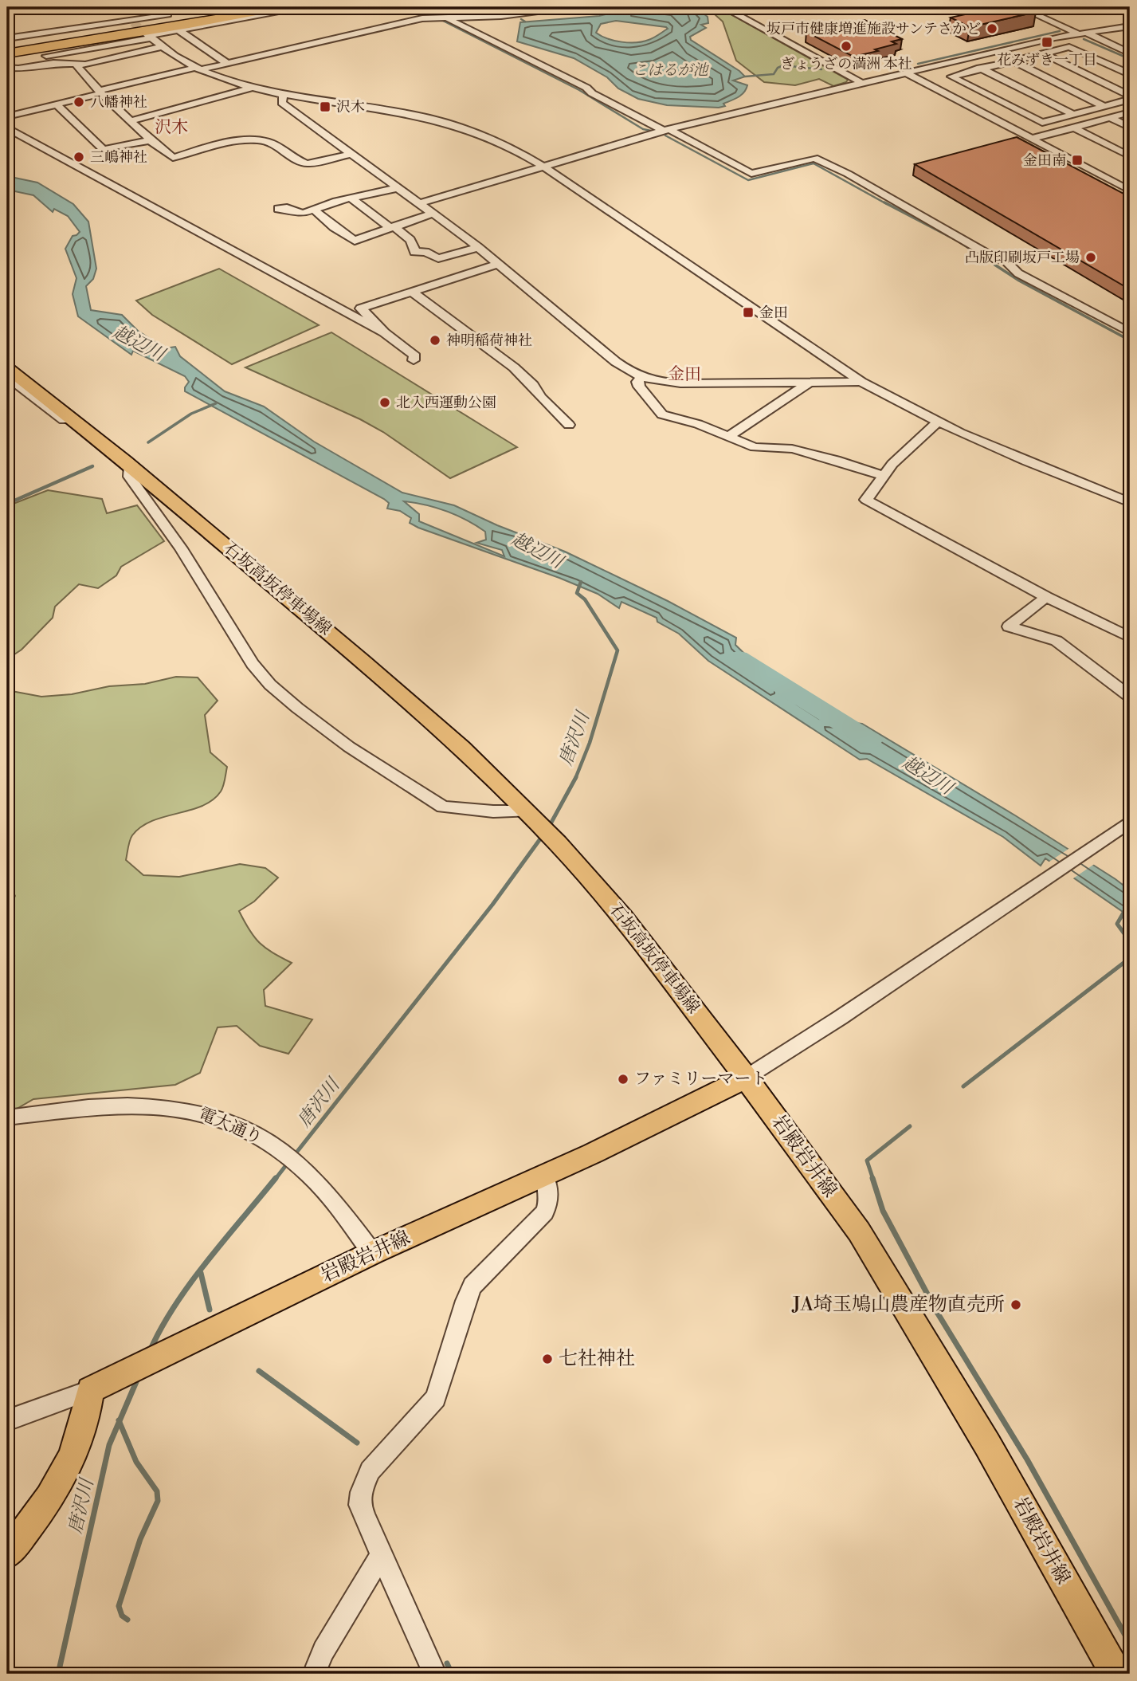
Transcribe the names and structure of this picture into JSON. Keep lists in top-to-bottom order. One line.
{"streets":{"main road":["石坂高坂停車場線","岩殿岩井線"],"street":["電大通り"]},"crossings":[["石坂高坂停車場線","岩殿岩井線"],["電大通り","岩殿岩井線"]],"districts":["沢木","金田"],"water":["こはるが池","越辺川","唐沢川"],"places":{"other":["坂戸市健康増進施設サンテさかど","ぎょうざの満洲 本社","八幡神社","三嶋神社","凸版印刷坂戸工場","神明稲荷神社","北入西運動公園","ファミリーマート","JA埼玉鳩山農産物直売所","七社神社"],"transit":["花みずき一丁目","沢木","金田南","金田"]}}
